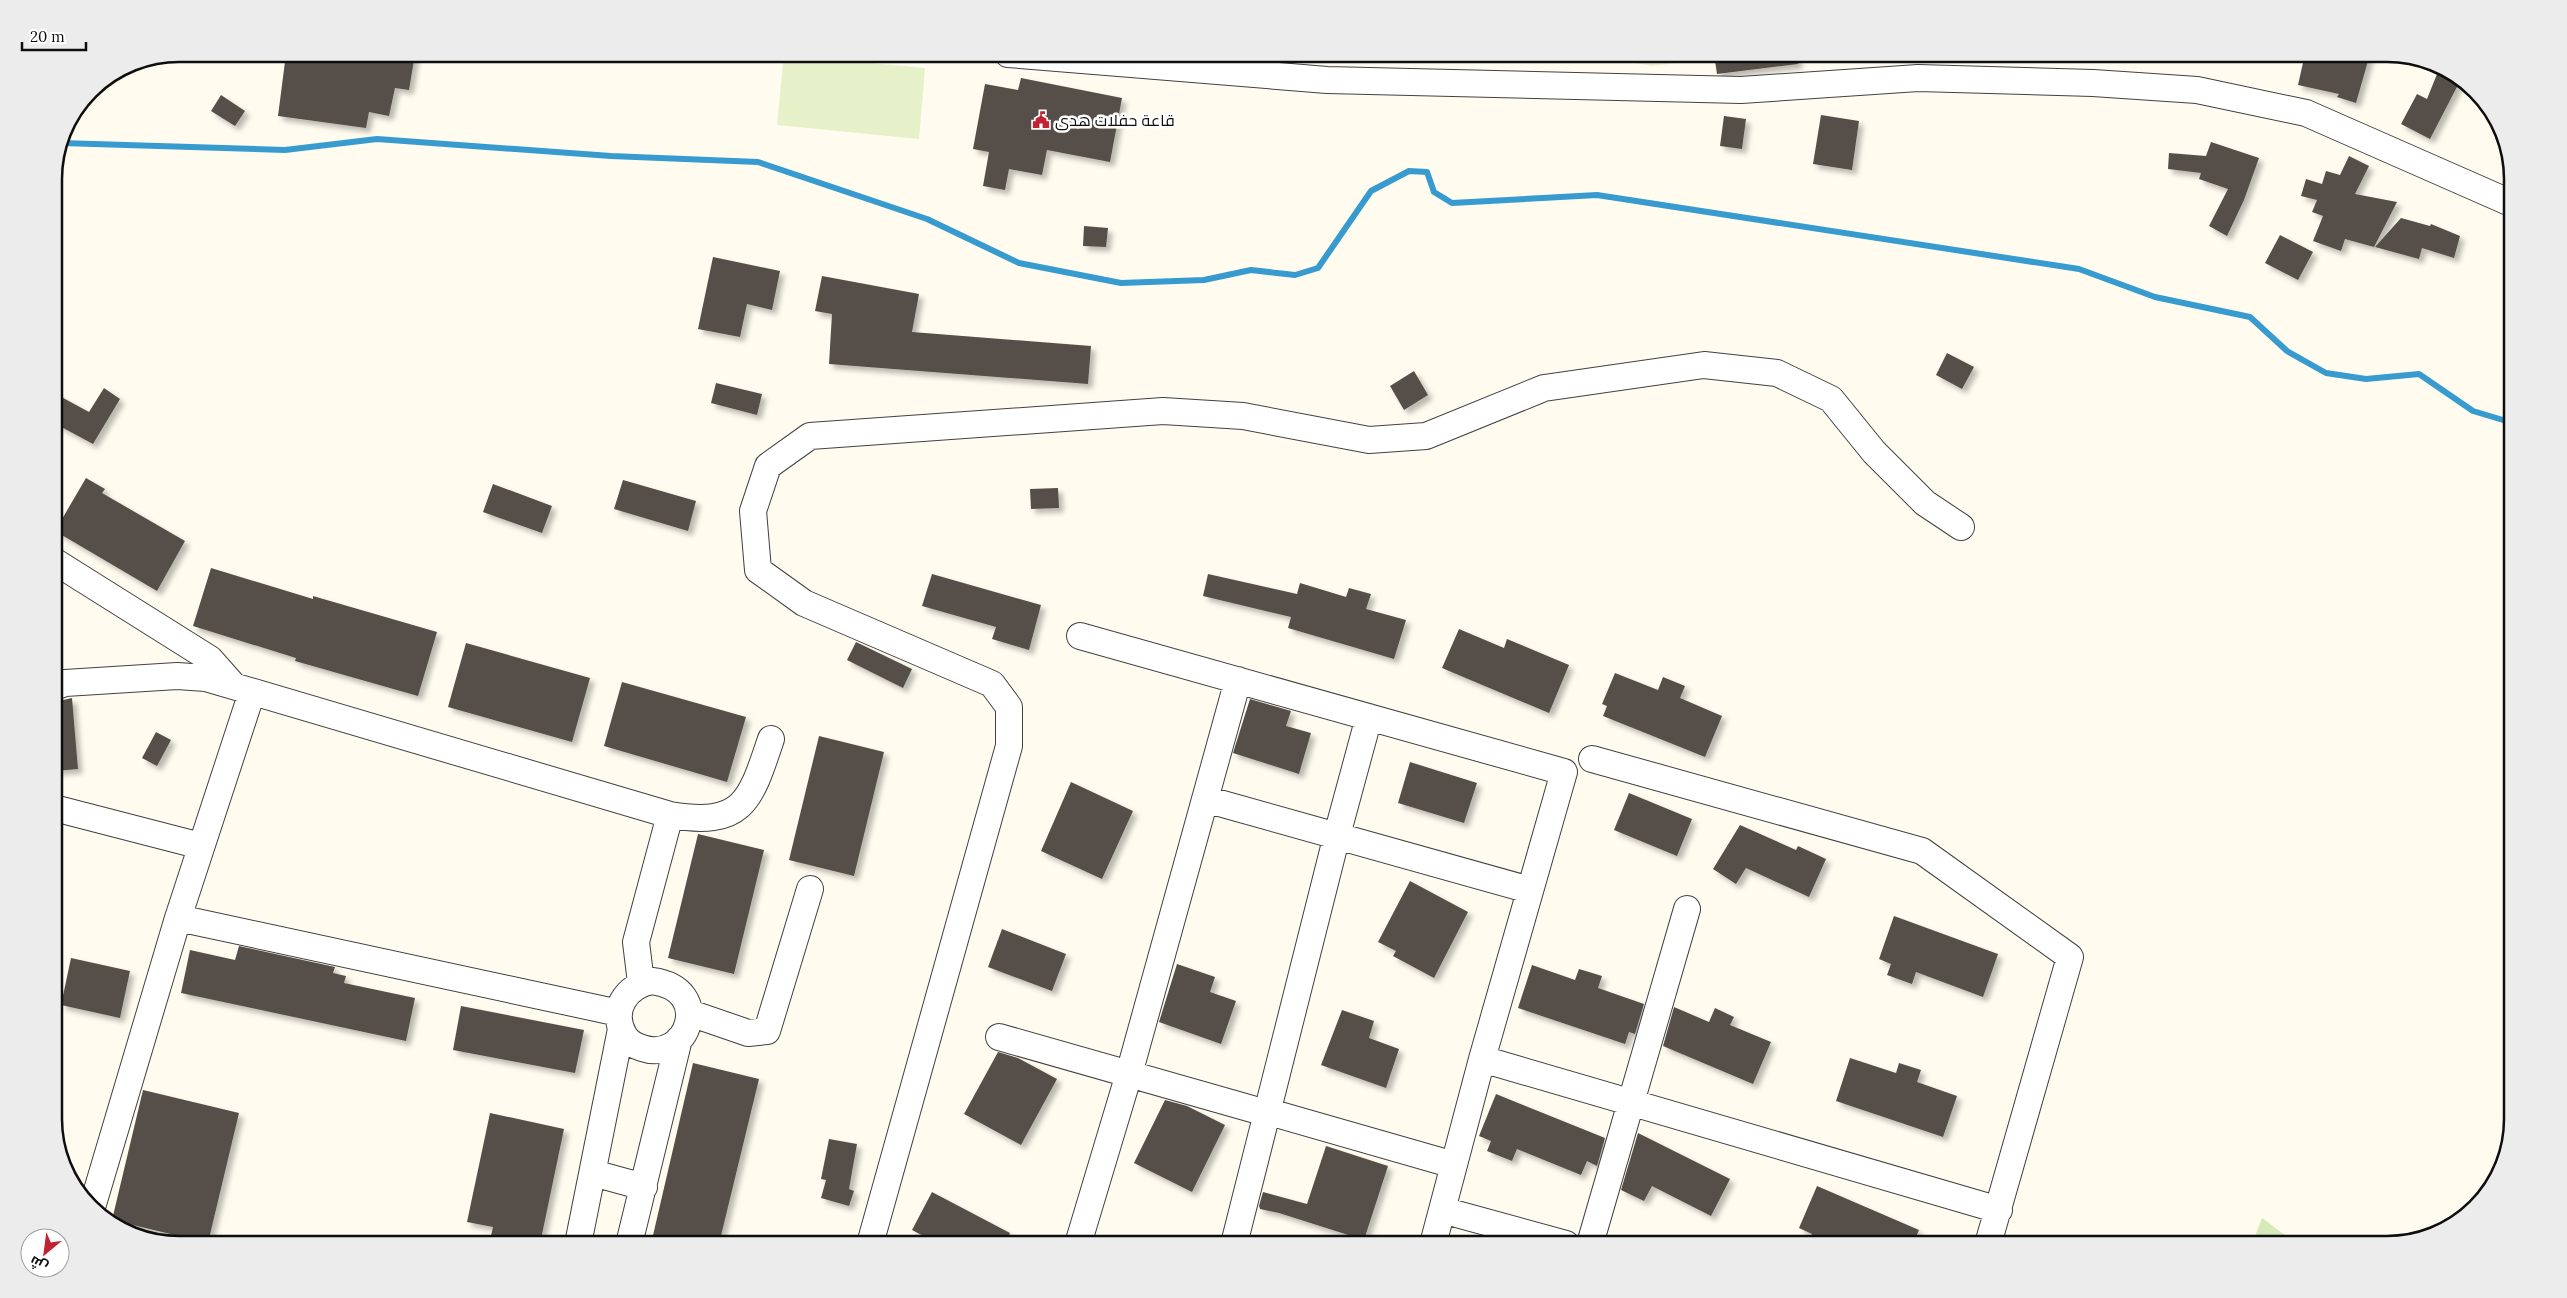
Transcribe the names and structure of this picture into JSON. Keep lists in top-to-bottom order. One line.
{"places":{"public building":["قاعة حفلات هدى"]},"scale_bar":"20 m","north":"bottom left"}
